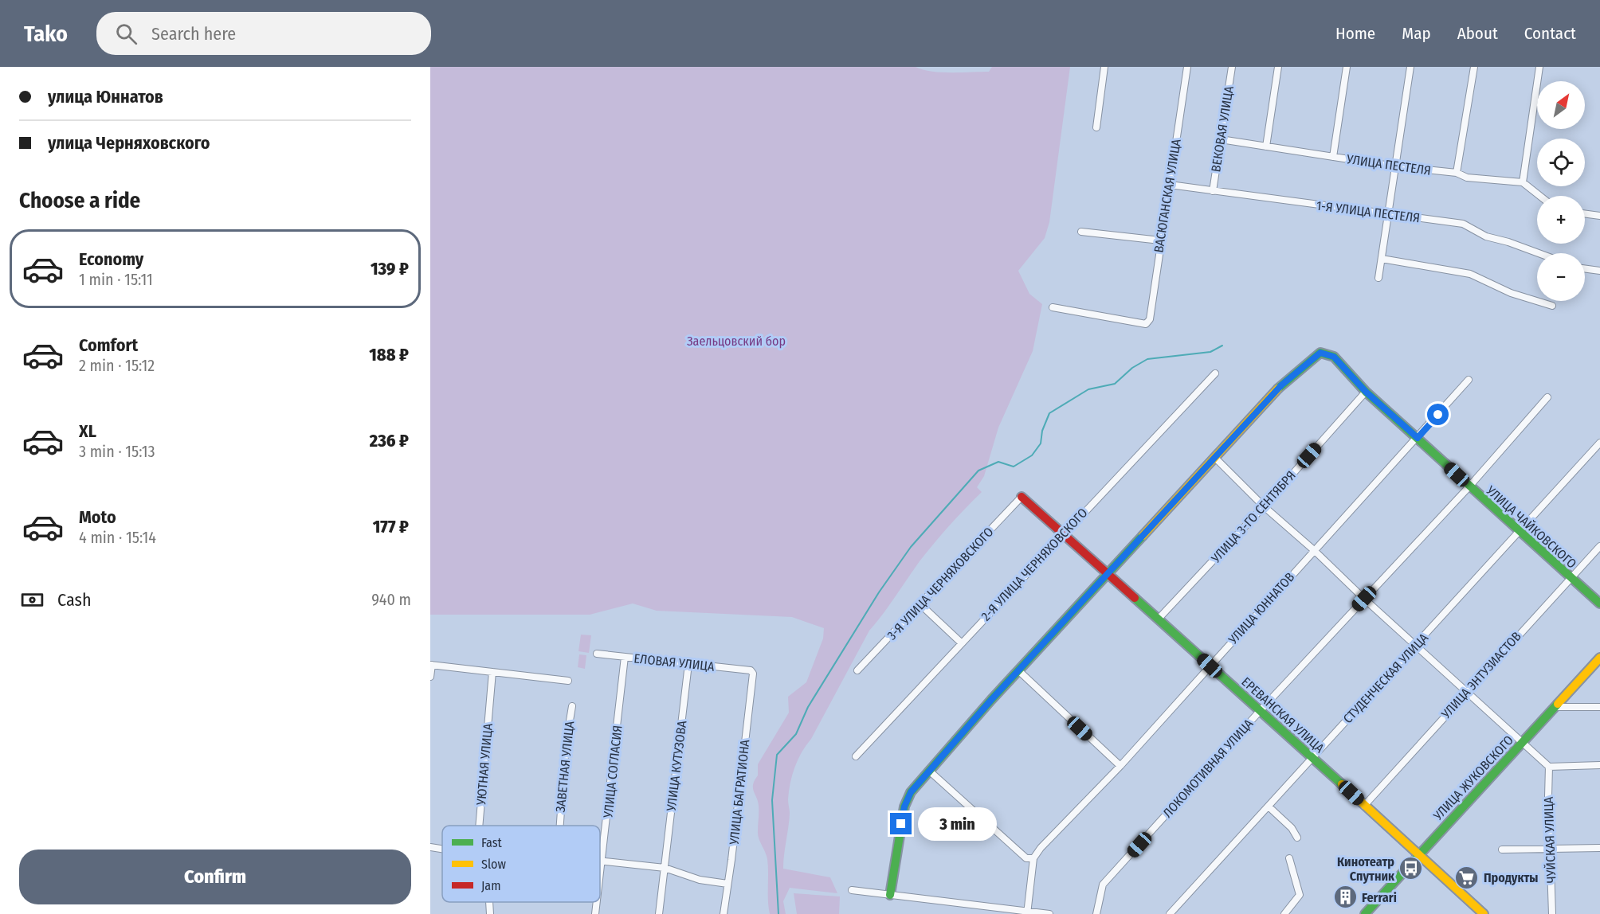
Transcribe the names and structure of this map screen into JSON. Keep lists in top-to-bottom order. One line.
{"streets":{"street":["ВЕКОВАЯ УЛИЦА","УЛИЦА ПЕСТЕЛЯ","ВАСЮГАНСКАЯ УЛИЦА","1-Я УЛИЦА ПЕСТЕЛЯ","УЛИЦА 3-ГО СЕНТЯБРЯ","УЛИЦА ЧАЙКОВСКОГО","2-Я УЛИЦА ЧЕРНЯХОВСКОГО","3-Я УЛИЦА ЧЕРНЯХОВСКОГО","УЛИЦА ЮННАТОВ","ЕЛОВАЯ УЛИЦА","УЛИЦА ЭНТУЗИАСТОВ","СТУДЕНЧЕСКАЯ УЛИЦА","ЕРЕВАНСКАЯ УЛИЦА","УЮТНАЯ УЛИЦА","УЛИЦА КУТУЗОВА","ЗАВЕТНАЯ УЛИЦА","ЛОКОМОТИВНАЯ УЛИЦА","УЛИЦА СОГЛАСИЯ","УЛИЦА ЖУКОВСКОГО","УЛИЦА БАГРАТИОНА","ЧУЙСКАЯ УЛИЦА"]},"crossings":[["ВЕКОВАЯ УЛИЦА","УЛИЦА ПЕСТЕЛЯ"],["ВЕКОВАЯ УЛИЦА","1-Я УЛИЦА ПЕСТЕЛЯ"],["ВАСЮГАНСКАЯ УЛИЦА","1-Я УЛИЦА ПЕСТЕЛЯ"],["УЛИЦА 3-ГО СЕНТЯБРЯ","УЛИЦА ЧАЙКОВСКОГО"],["УЛИЦА 3-ГО СЕНТЯБРЯ","ЕРЕВАНСКАЯ УЛИЦА"],["УЛИЦА ЧАЙКОВСКОГО","УЛИЦА ЮННАТОВ"],["УЛИЦА ЧАЙКОВСКОГО","УЛИЦА ЭНТУЗИАСТОВ"],["УЛИЦА ЧАЙКОВСКОГО","СТУДЕНЧЕСКАЯ УЛИЦА"],["УЛИЦА ЧАЙКОВСКОГО","ЛОКОМОТИВНАЯ УЛИЦА"],["2-Я УЛИЦА ЧЕРНЯХОВСКОГО","ЕРЕВАНСКАЯ УЛИЦА"],["3-Я УЛИЦА ЧЕРНЯХОВСКОГО","ЕРЕВАНСКАЯ УЛИЦА"],["УЛИЦА ЮННАТОВ","ЕРЕВАНСКАЯ УЛИЦА"],["ЕЛОВАЯ УЛИЦА","УЛИЦА КУТУЗОВА"],["ЕЛОВАЯ УЛИЦА","УЛИЦА СОГЛАСИЯ"],["ЕЛОВАЯ УЛИЦА","УЛИЦА БАГРАТИОНА"],["УЛИЦА ЭНТУЗИАСТОВ","ЕРЕВАНСКАЯ УЛИЦА"],["СТУДЕНЧЕСКАЯ УЛИЦА","ЕРЕВАНСКАЯ УЛИЦА"],["ЕРЕВАНСКАЯ УЛИЦА","ЛОКОМОТИВНАЯ УЛИЦА"],["ЕРЕВАНСКАЯ УЛИЦА","УЛИЦА ЖУКОВСКОГО"]],"parks":["Заельцовский бор"],"places":{"bus stop":["Кинотеатр Спутник"],"supermarket":["Продукты"],"building":["Ferrari"]},"legend":["Fast","Slow","Jam"],"north":"top right","page":{"header":"Tako","search":"Search here","nav":["Home","Map","About","Contact"],"banner":["улица Юннатов","улица Черняховского"],"map_buttons":["+","−"],"heading":"Choose a ride","list":[{"name":"Economy","note":"1 min · 15:11","value":"139 ₽"},{"name":"Comfort","note":"2 min · 15:12","value":"188 ₽"},{"name":"XL","note":"3 min · 15:13","value":"236 ₽"},{"name":"Moto","note":"4 min · 15:14","value":"177 ₽"}],"pay":["Cash","940 m"],"bubble":"3 min","buttons":"Confirm"}}
